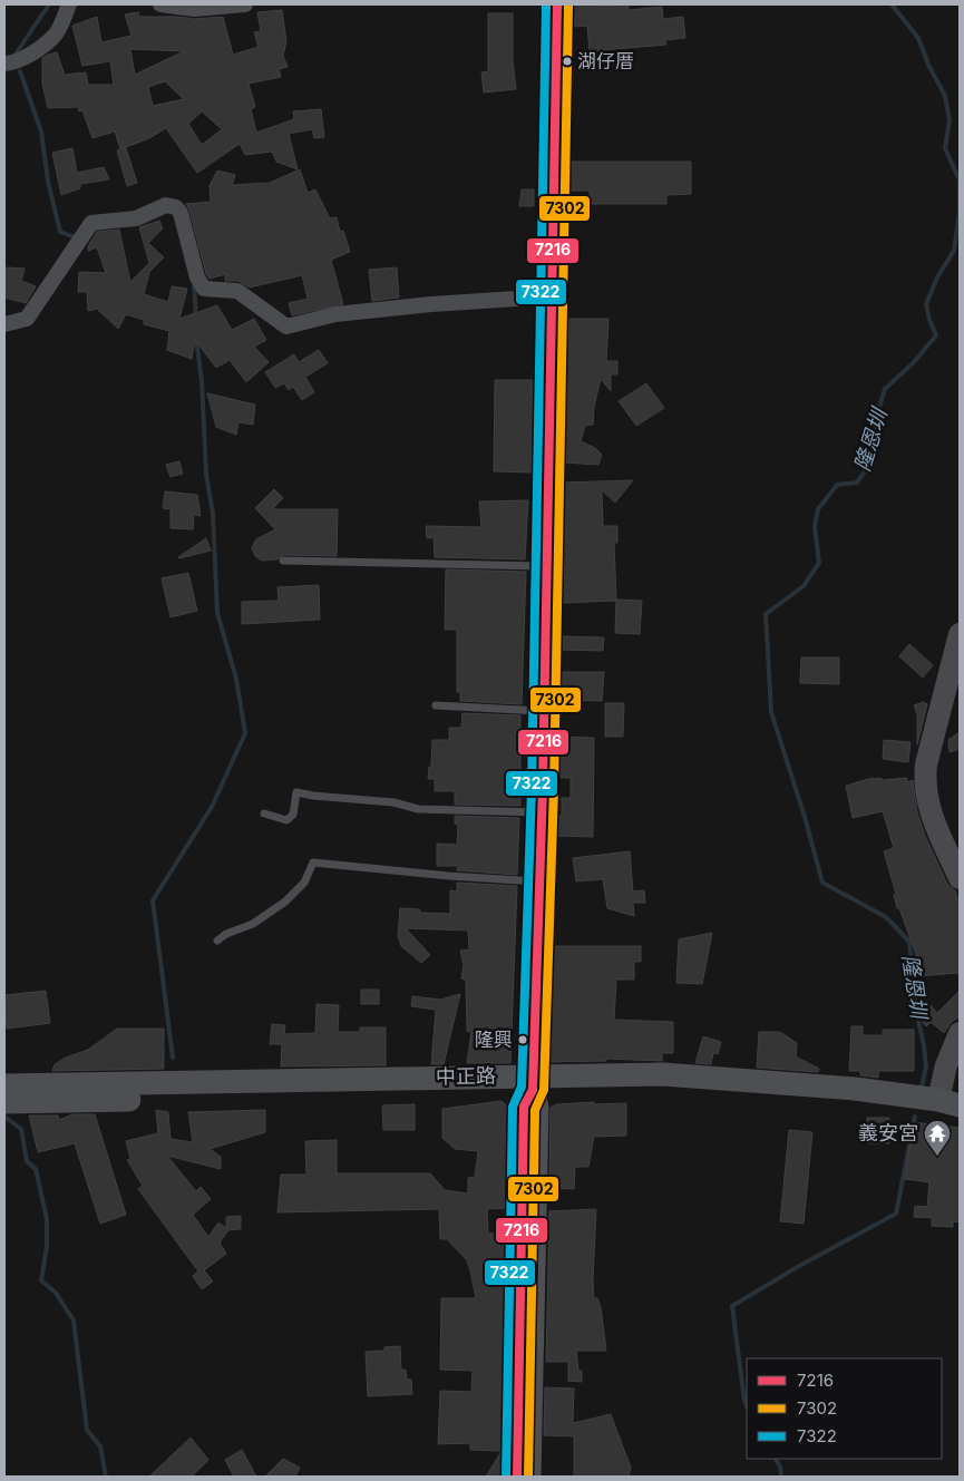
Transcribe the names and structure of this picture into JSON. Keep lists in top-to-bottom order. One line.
{"streets":{"main road":["中正路"]},"water":["隆恩圳"],"places":{"other":["湖仔厝","隆興"],"temple":["義安宮"]},"lines":["transit line 7216","transit line 7302","transit line 7322"],"legend":["7216","7302","7322"]}
